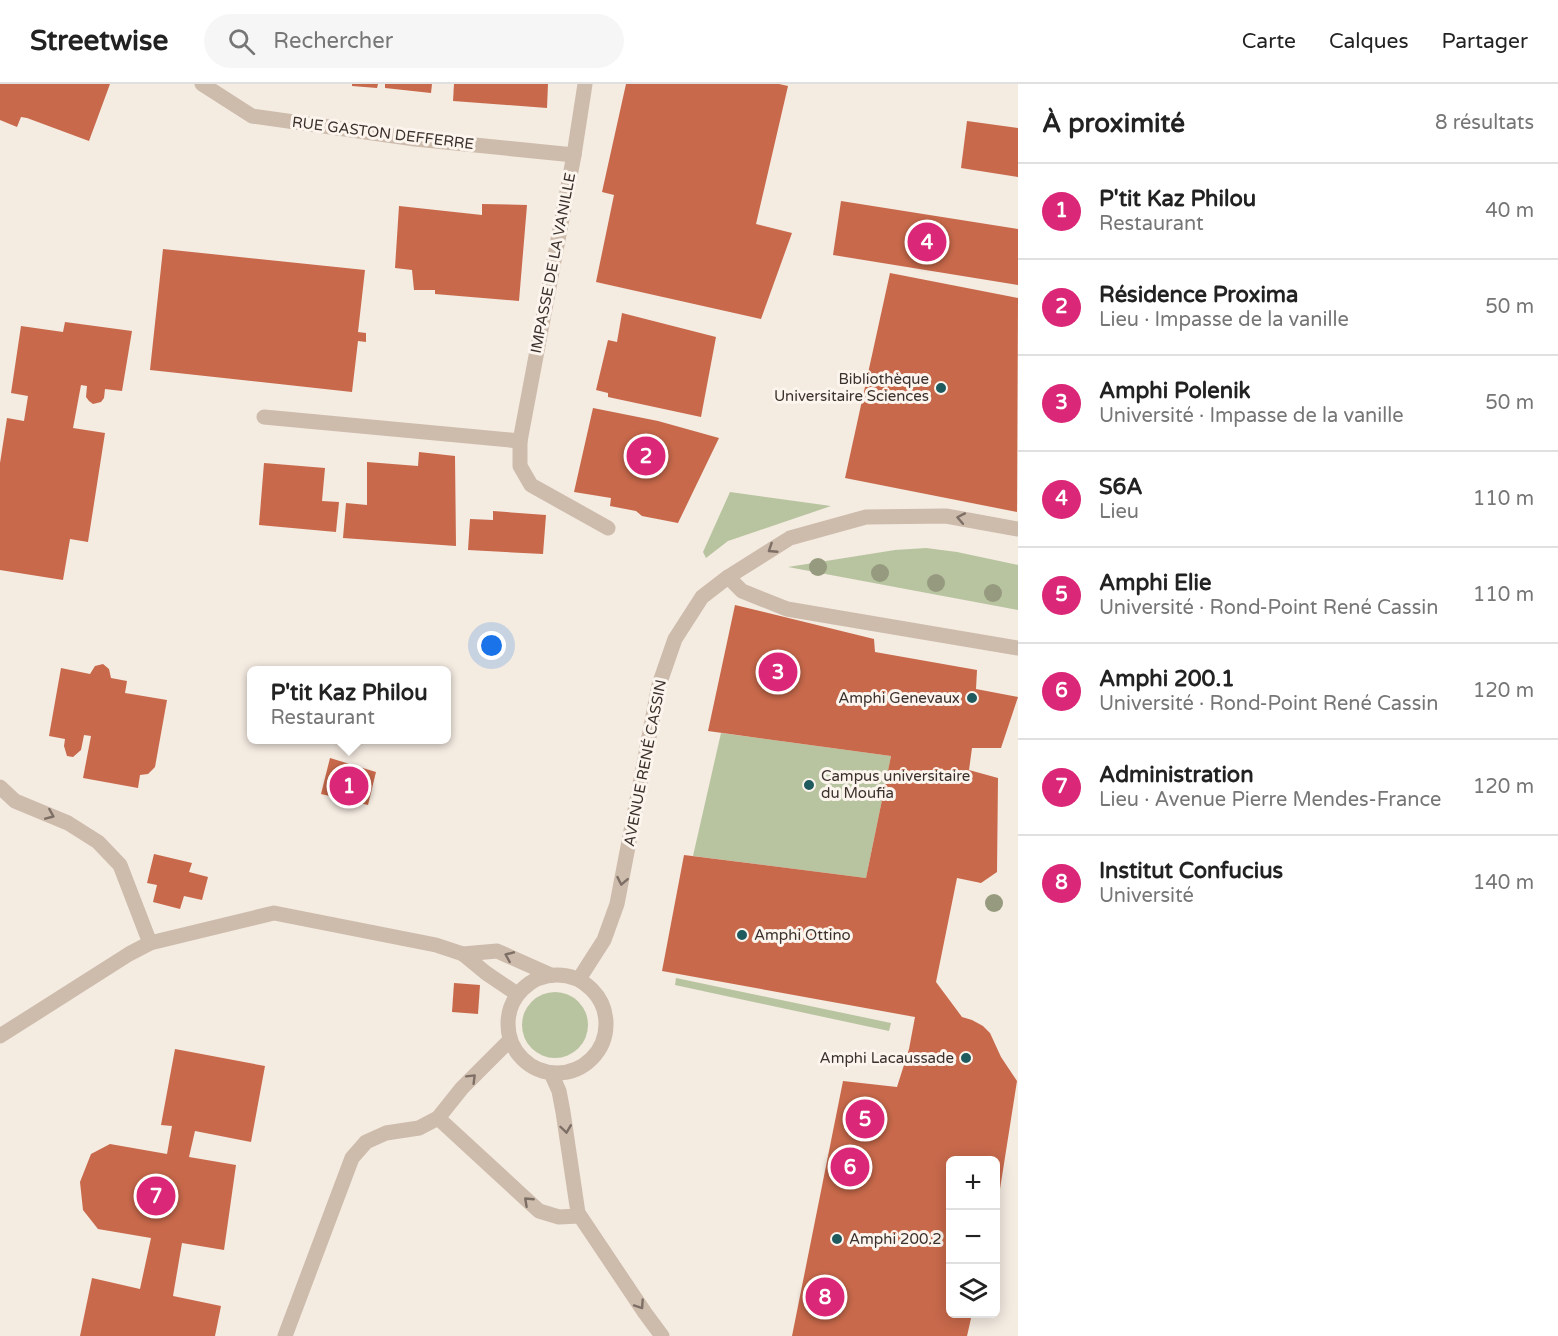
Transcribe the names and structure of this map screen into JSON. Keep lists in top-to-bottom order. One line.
{"streets":{"street":["RUE GASTON DEFFERRE","IMPASSE DE LA VANILLE","AVENUE RENÉ CASSIN"]},"crossings":[["RUE GASTON DEFFERRE","IMPASSE DE LA VANILLE"]],"one_way":["AVENUE RENÉ CASSIN"],"places":["Bibliothèque Universitaire Sciences","Amphi Genevaux","Campus universitaire du Moufia","Amphi Ottino","Amphi Lacaussade","Amphi 200.2"],"page":{"header":"Streetwise","search":"Rechercher","nav":["Carte","Calques","Partager"],"heading":["À proximité","8 résultats"],"list":[{"mark":"1","name":"P'tit Kaz Philou","note":"Restaurant","value":"40 m"},{"mark":"2","name":"Résidence Proxima","note":"Lieu · Impasse de la vanille","value":"50 m"},{"mark":"3","name":"Amphi Polenik","note":"Université · Impasse de la vanille","value":"50 m"},{"mark":"4","name":"S6A","note":"Lieu","value":"110 m"},{"mark":"5","name":"Amphi Elie","note":"Université · Rond-Point René Cassin","value":"110 m"},{"mark":"6","name":"Amphi 200.1","note":"Université · Rond-Point René Cassin","value":"120 m"},{"mark":"7","name":"Administration","note":"Lieu · Avenue Pierre Mendes-France","value":"120 m"},{"mark":"8","name":"Institut Confucius","note":"Université","value":"140 m"}],"pins":["4","2","3","1","5","6","7","8"],"popup":["P'tit Kaz Philou","Restaurant"],"map_buttons":["+","−"]}}
